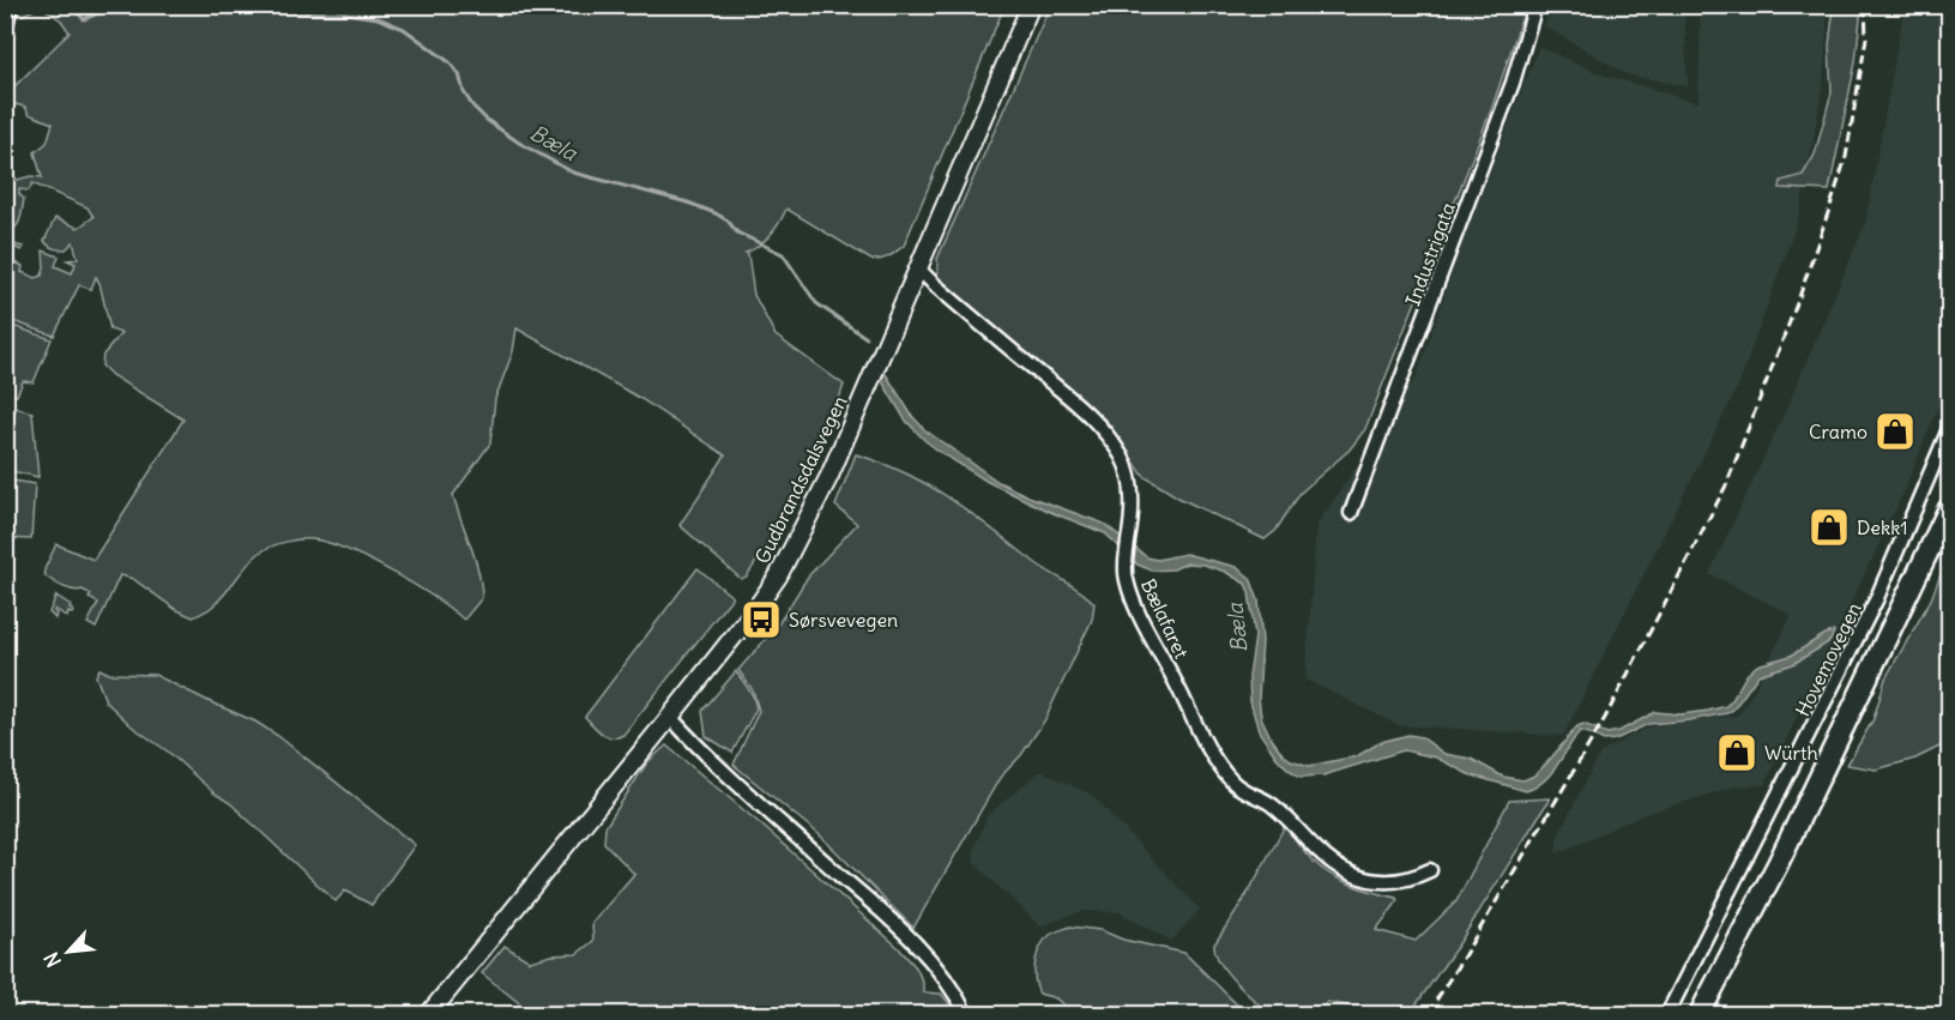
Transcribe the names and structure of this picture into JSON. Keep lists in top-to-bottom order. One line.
{"streets":{"main road":["Gudbrandsdalsvegen"],"street":["Industrigata","Bælafaret","Hovemovegen"]},"crossings":[["Gudbrandsdalsvegen","Bælafaret"]],"water":["Bæla"],"places":{"shop":["Cramo","Dekk1","Würth"],"bus stop":["Sørsvevegen"]},"north":"bottom left"}
